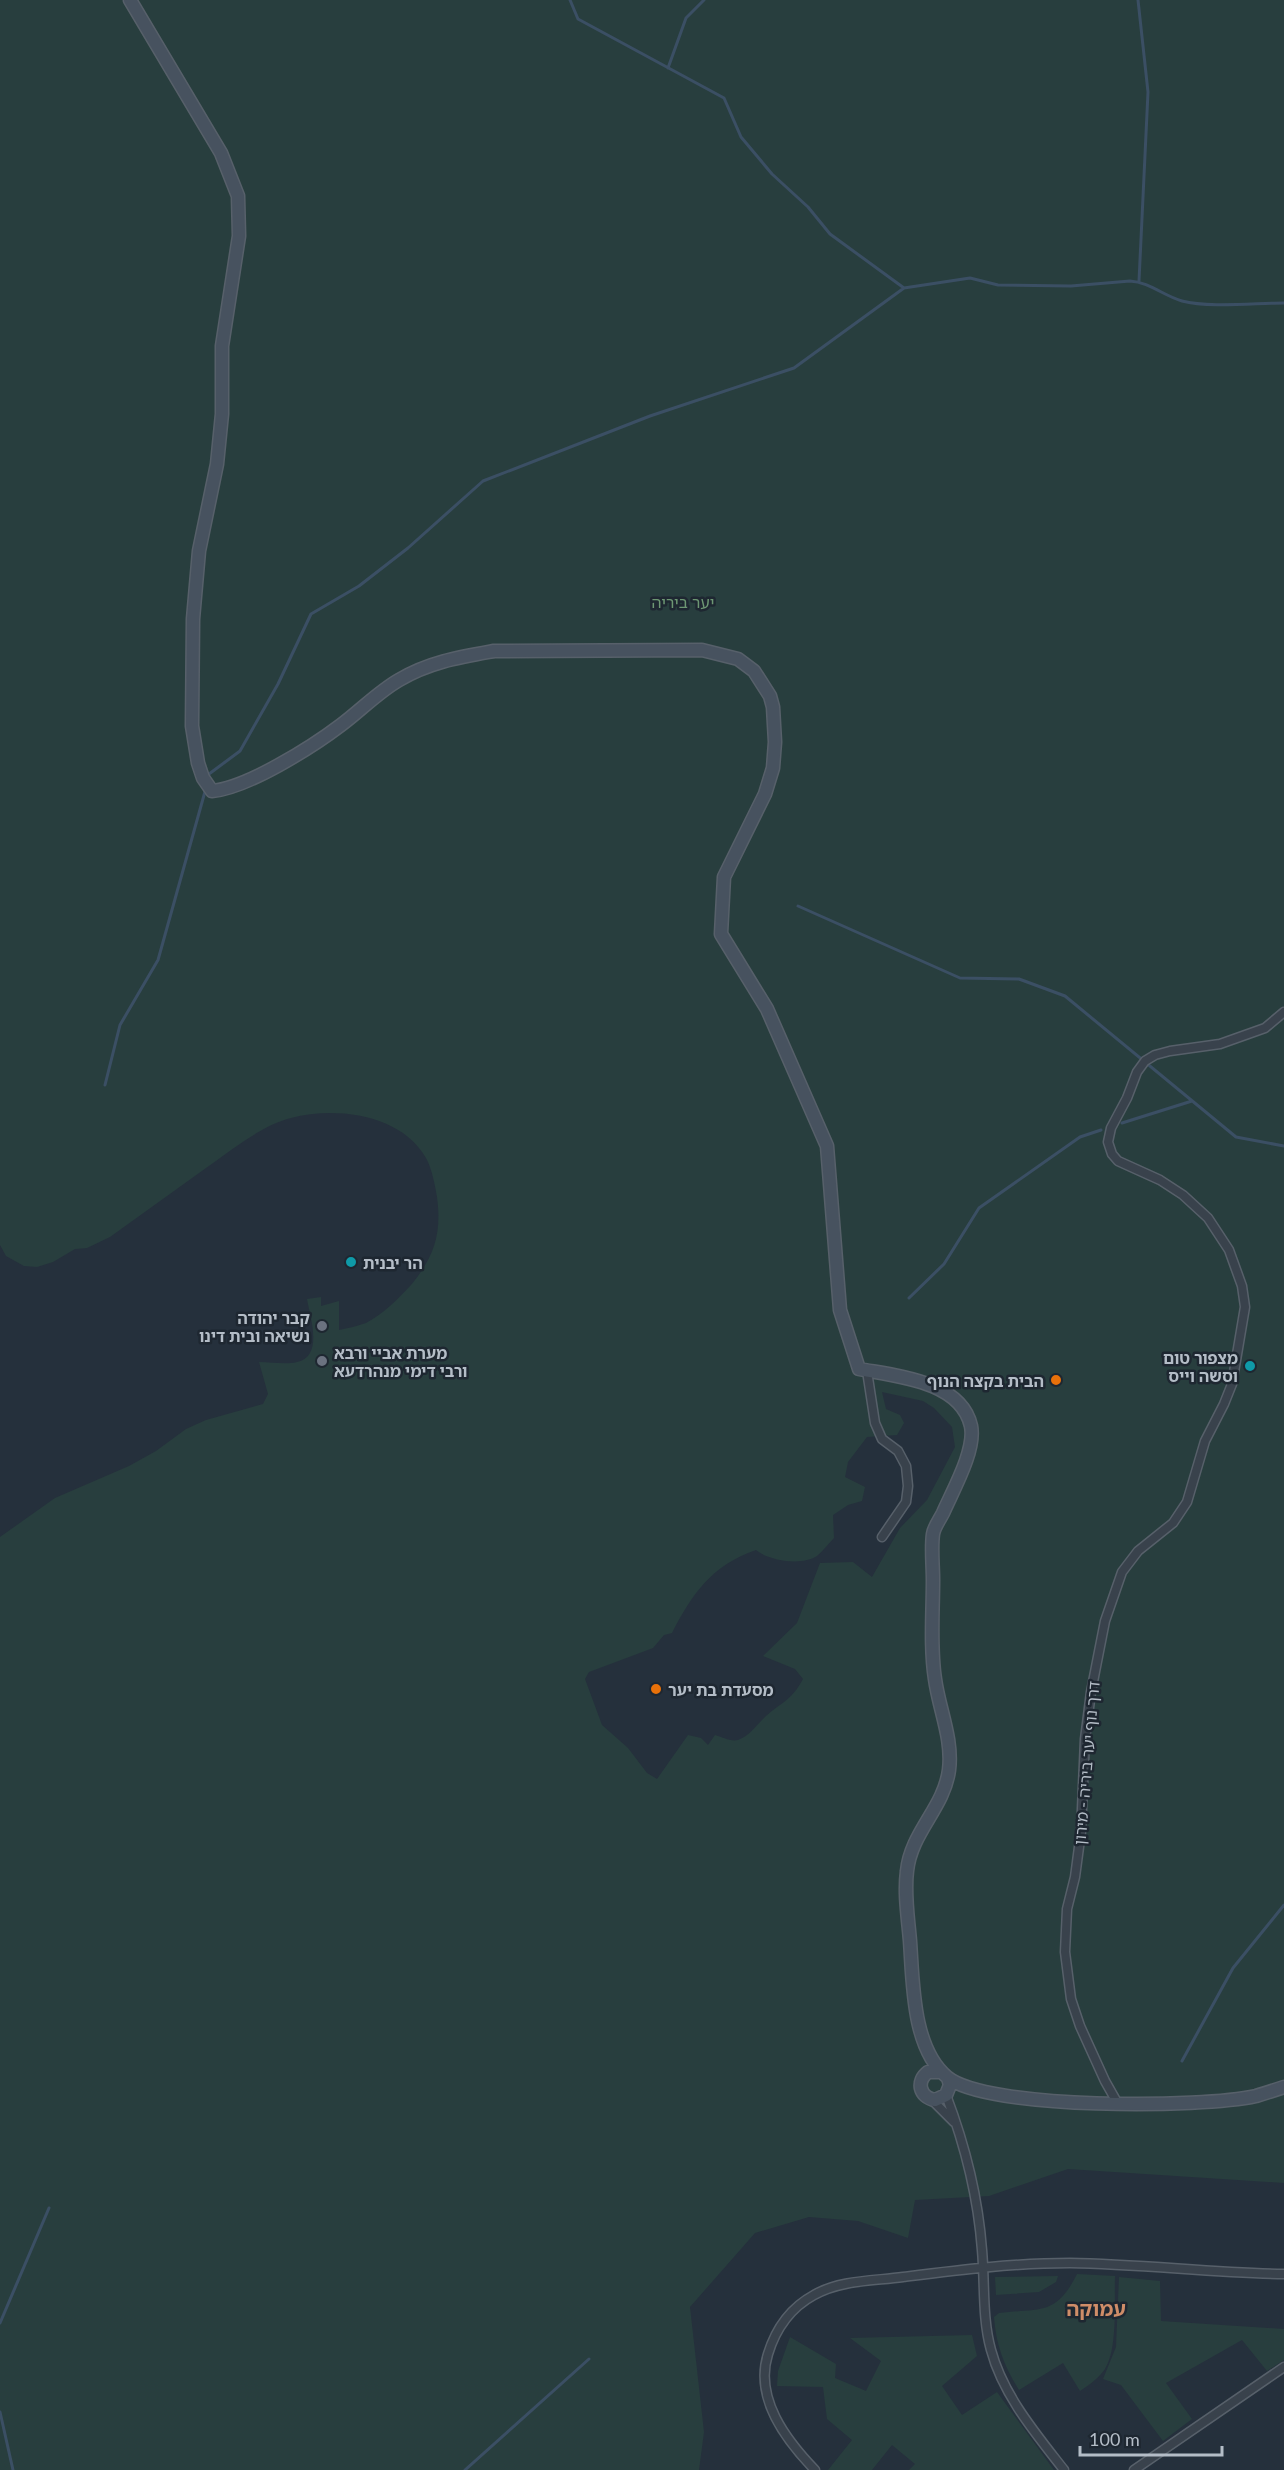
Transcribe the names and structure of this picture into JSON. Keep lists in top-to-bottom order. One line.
{"streets":{"street":["דרך נוף יער ביריה - מירון"]},"districts":["עמוקה"],"parks":["יער ביריה"],"places":["הר יבנית","קבר יהודה נשיאה ובית דינו","מערת אביי ורבא ורבי דימי מנהרדעא","מצפור טום וסשה וייס","הבית בקצה הנוף","מסעדת בת יער"],"scale_bar":"100 m"}
